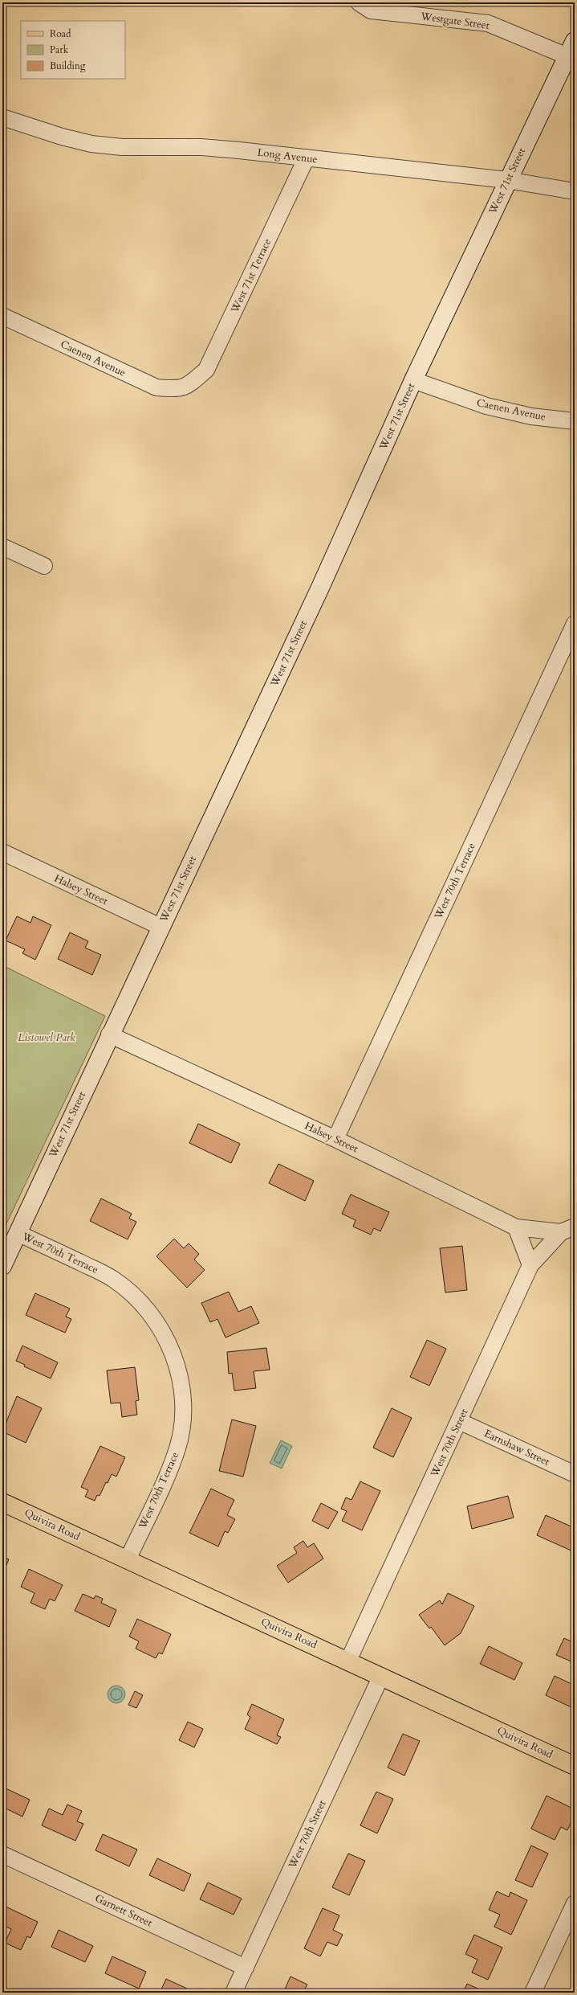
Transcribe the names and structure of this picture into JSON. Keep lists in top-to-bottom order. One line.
{"streets":{"main road":["Quivira Road"],"street":["Westgate Street","Long Avenue","West 71st Street","West 71st Terrace","Caenen Avenue","West 70th Terrace","Halsey Street","West 70th Street","Earnshaw Street","Garnett Street"]},"crossings":[["Westgate Street","West 71st Street"],["Long Avenue","West 71st Street"],["Long Avenue","West 71st Terrace"],["West 71st Street","Caenen Avenue"],["West 71st Street","West 70th Terrace"],["West 71st Street","Halsey Street"],["West 71st Terrace","Caenen Avenue"],["West 70th Terrace","Halsey Street"],["West 70th Terrace","Quivira Road"],["Halsey Street","West 70th Street"],["West 70th Street","Earnshaw Street"],["West 70th Street","Quivira Road"],["West 70th Street","Garnett Street"]],"parks":["Listowel Park"],"legend":["Road","Park","Building"]}
